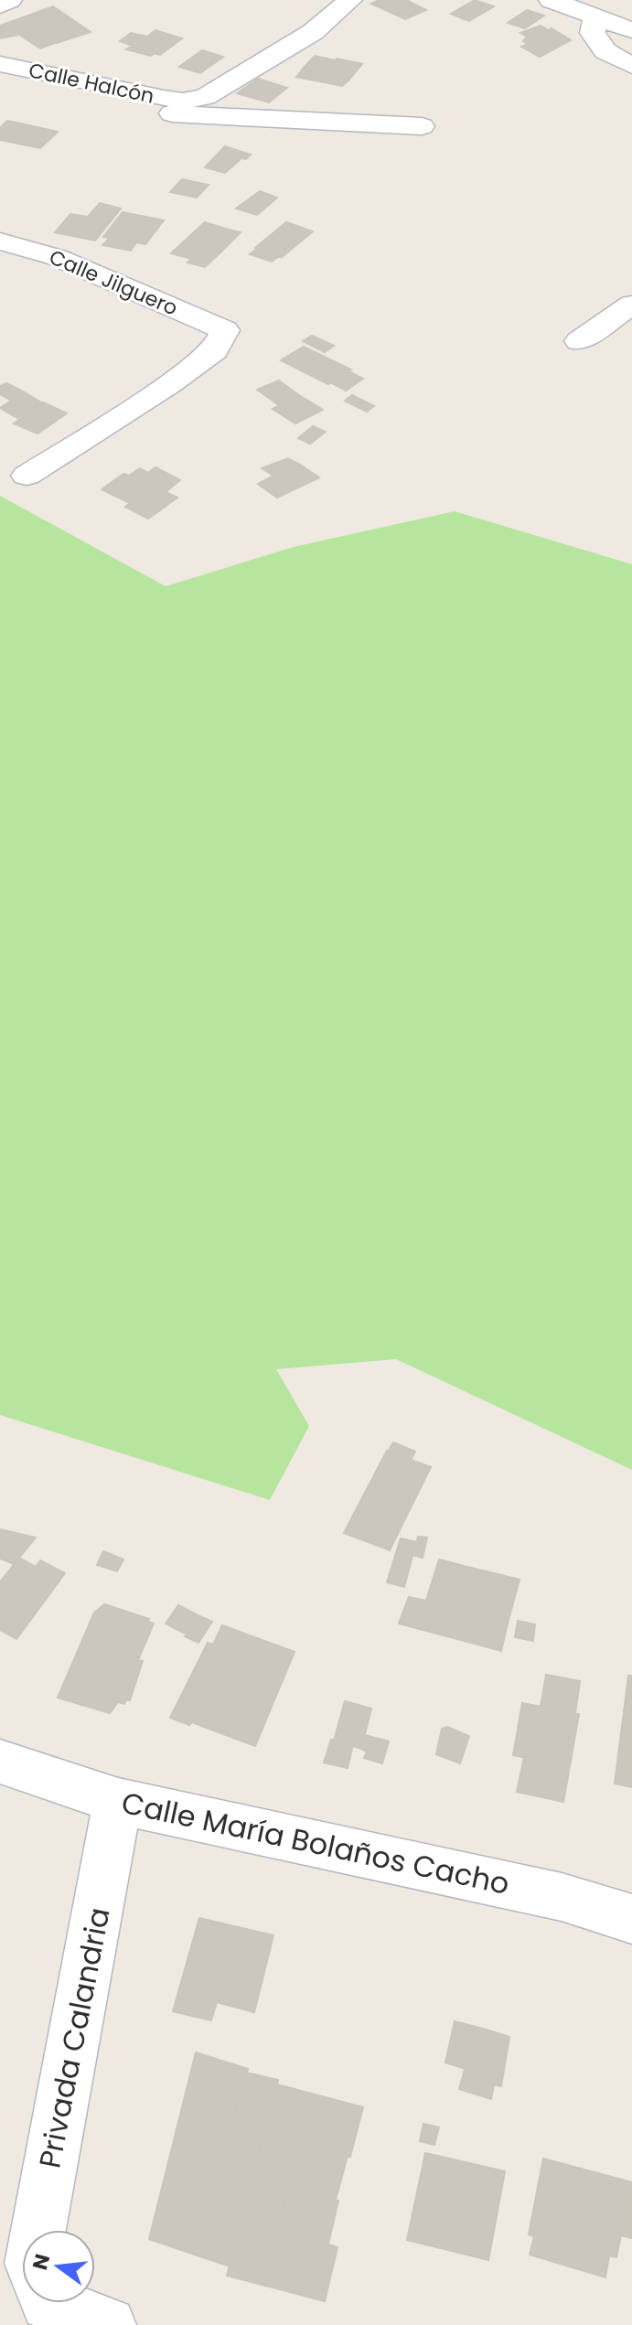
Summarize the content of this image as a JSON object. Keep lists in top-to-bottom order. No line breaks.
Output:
{"streets":{"street":["Calle Halcón","Calle Jilguero","Calle María Bolaños Cacho","Privada Calandria"]},"crossings":[["Calle María Bolaños Cacho","Privada Calandria"]],"north":"left"}
